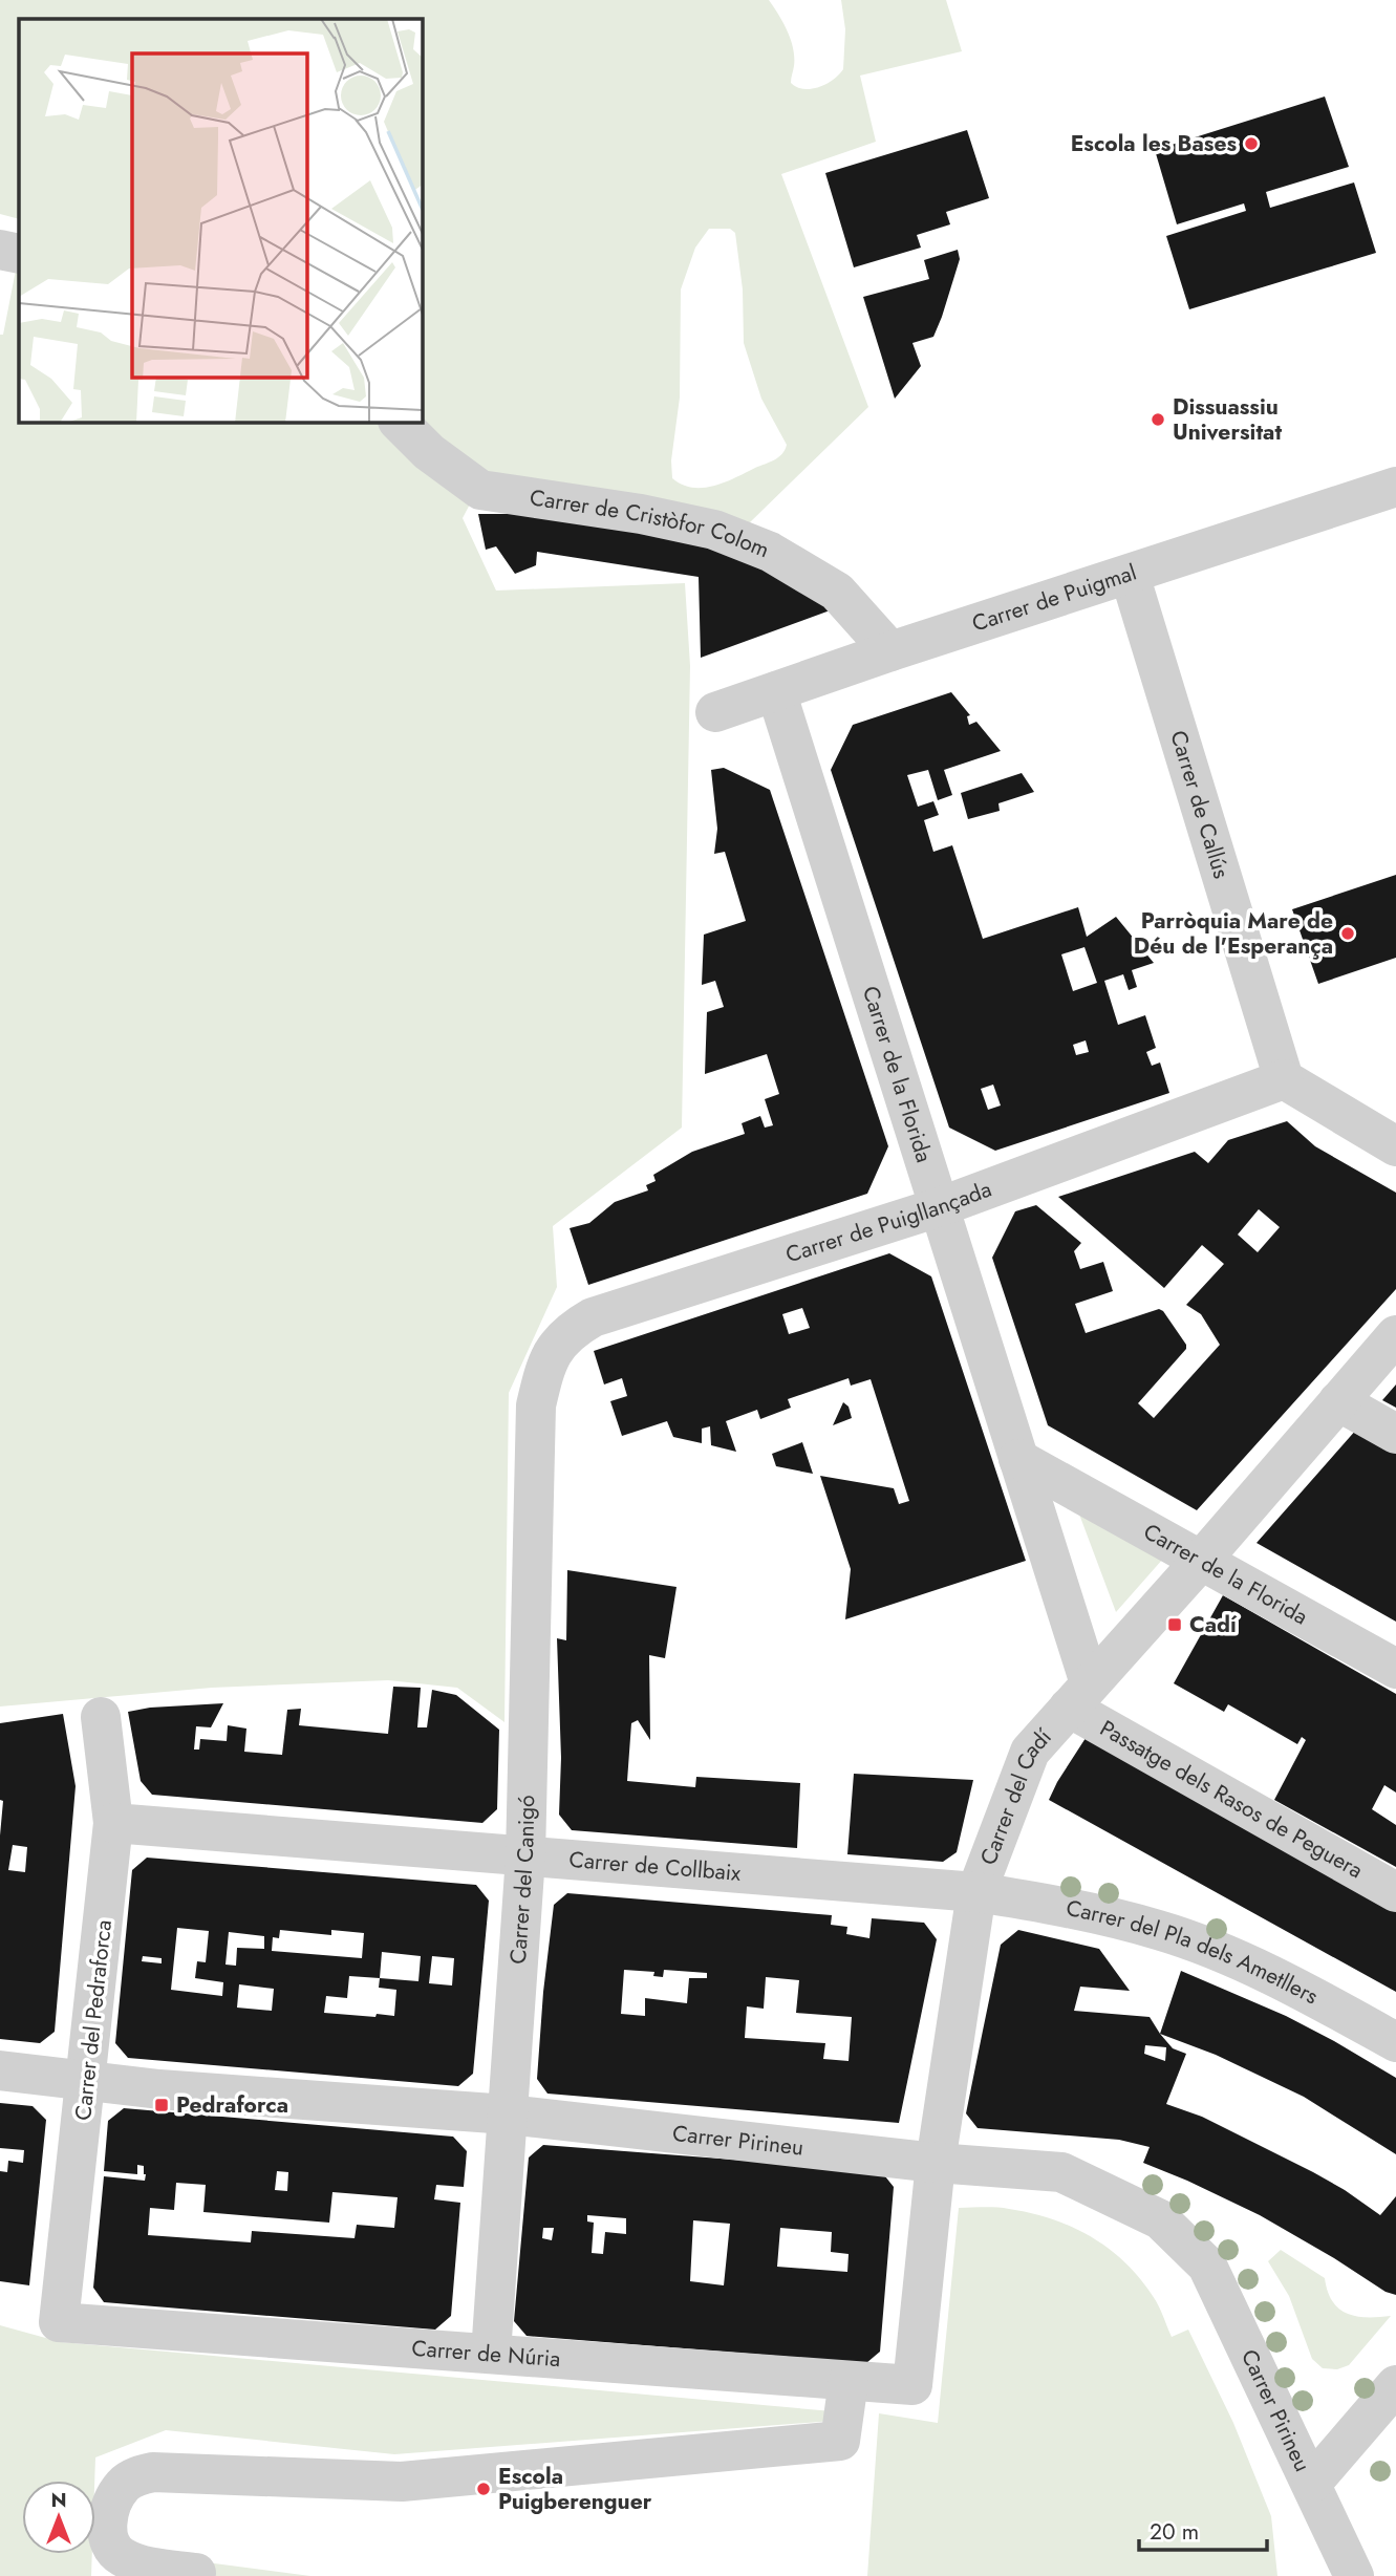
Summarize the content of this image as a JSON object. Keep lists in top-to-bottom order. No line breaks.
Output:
{"streets":{"street":["Carrer de Cristòfor Colom","Carrer de Puigmal","Carrer de Callús","Carrer de la Florida","Carrer de Puigllançada","Carrer del Cadí","Passatge dels Rasos de Peguera","Carrer de Collbaix","Carrer del Canigó","Carrer del Pla dels Ametllers","Carrer del Pedraforca","Carrer Pirineu","Carrer de Núria"]},"crossings":[["Carrer de Cristòfor Colom","Carrer de Puigmal"],["Carrer de Puigmal","Carrer de Callús"],["Carrer de Puigmal","Carrer de la Florida"],["Carrer de Callús","Carrer de Puigllançada"],["Carrer de la Florida","Carrer de Puigllançada"],["Carrer de la Florida","Carrer del Cadí"],["Carrer de la Florida","Passatge dels Rasos de Peguera"],["Carrer de Puigllançada","Carrer del Canigó"],["Carrer del Cadí","Passatge dels Rasos de Peguera"],["Carrer del Cadí","Carrer de Collbaix"],["Carrer del Cadí","Carrer del Pla dels Ametllers"],["Carrer del Cadí","Carrer Pirineu"],["Carrer del Cadí","Carrer de Núria"],["Carrer de Collbaix","Carrer del Canigó"],["Carrer de Collbaix","Carrer del Pla dels Ametllers"],["Carrer de Collbaix","Carrer del Pedraforca"],["Carrer del Canigó","Carrer Pirineu"],["Carrer del Canigó","Carrer de Núria"],["Carrer del Pedraforca","Carrer Pirineu"],["Carrer del Pedraforca","Carrer de Núria"]],"places":{"other":["Escola les Bases","Dissuassiu Universitat","Parròquia Mare de Déu de l'Esperança","Escola Puigberenguer"],"transit":["Cadí","Pedraforca"]},"scale_bar":"20 m","north":"top"}
